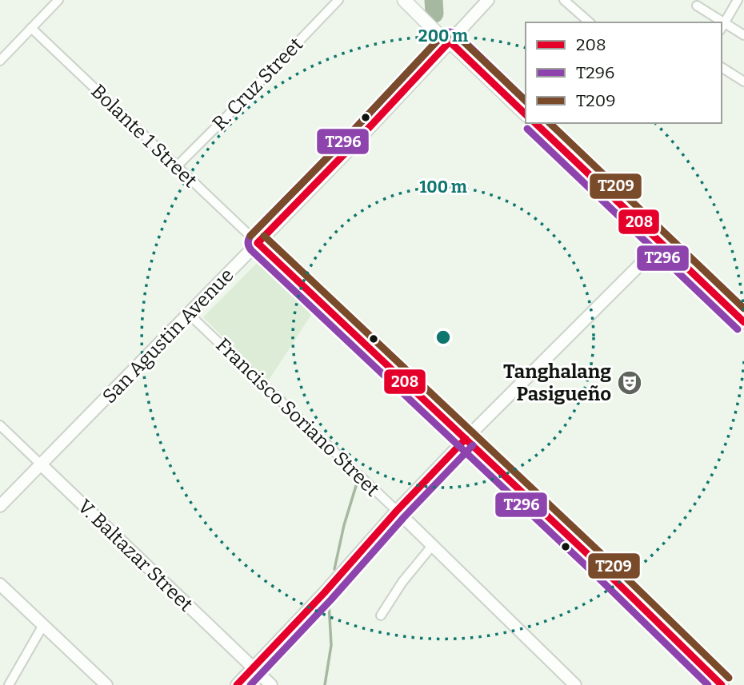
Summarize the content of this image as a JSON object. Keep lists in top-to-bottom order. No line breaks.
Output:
{"streets":{"main road":["San Agustin Avenue"],"street":["R. Cruz Street","Bolante 1 Street","Francisco Soriano Street","V. Baltazar Street"]},"crossings":[["R. Cruz Street","Bolante 1 Street"],["Bolante 1 Street","San Agustin Avenue"],["San Agustin Avenue","Francisco Soriano Street"],["San Agustin Avenue","V. Baltazar Street"]],"places":{"theatre":["Tanghalang Pasigueño"]},"lines":["transit line T296","transit line T209","transit line 208"],"legend":["208","T296","T209"],"rings":["200 m","100 m"]}
